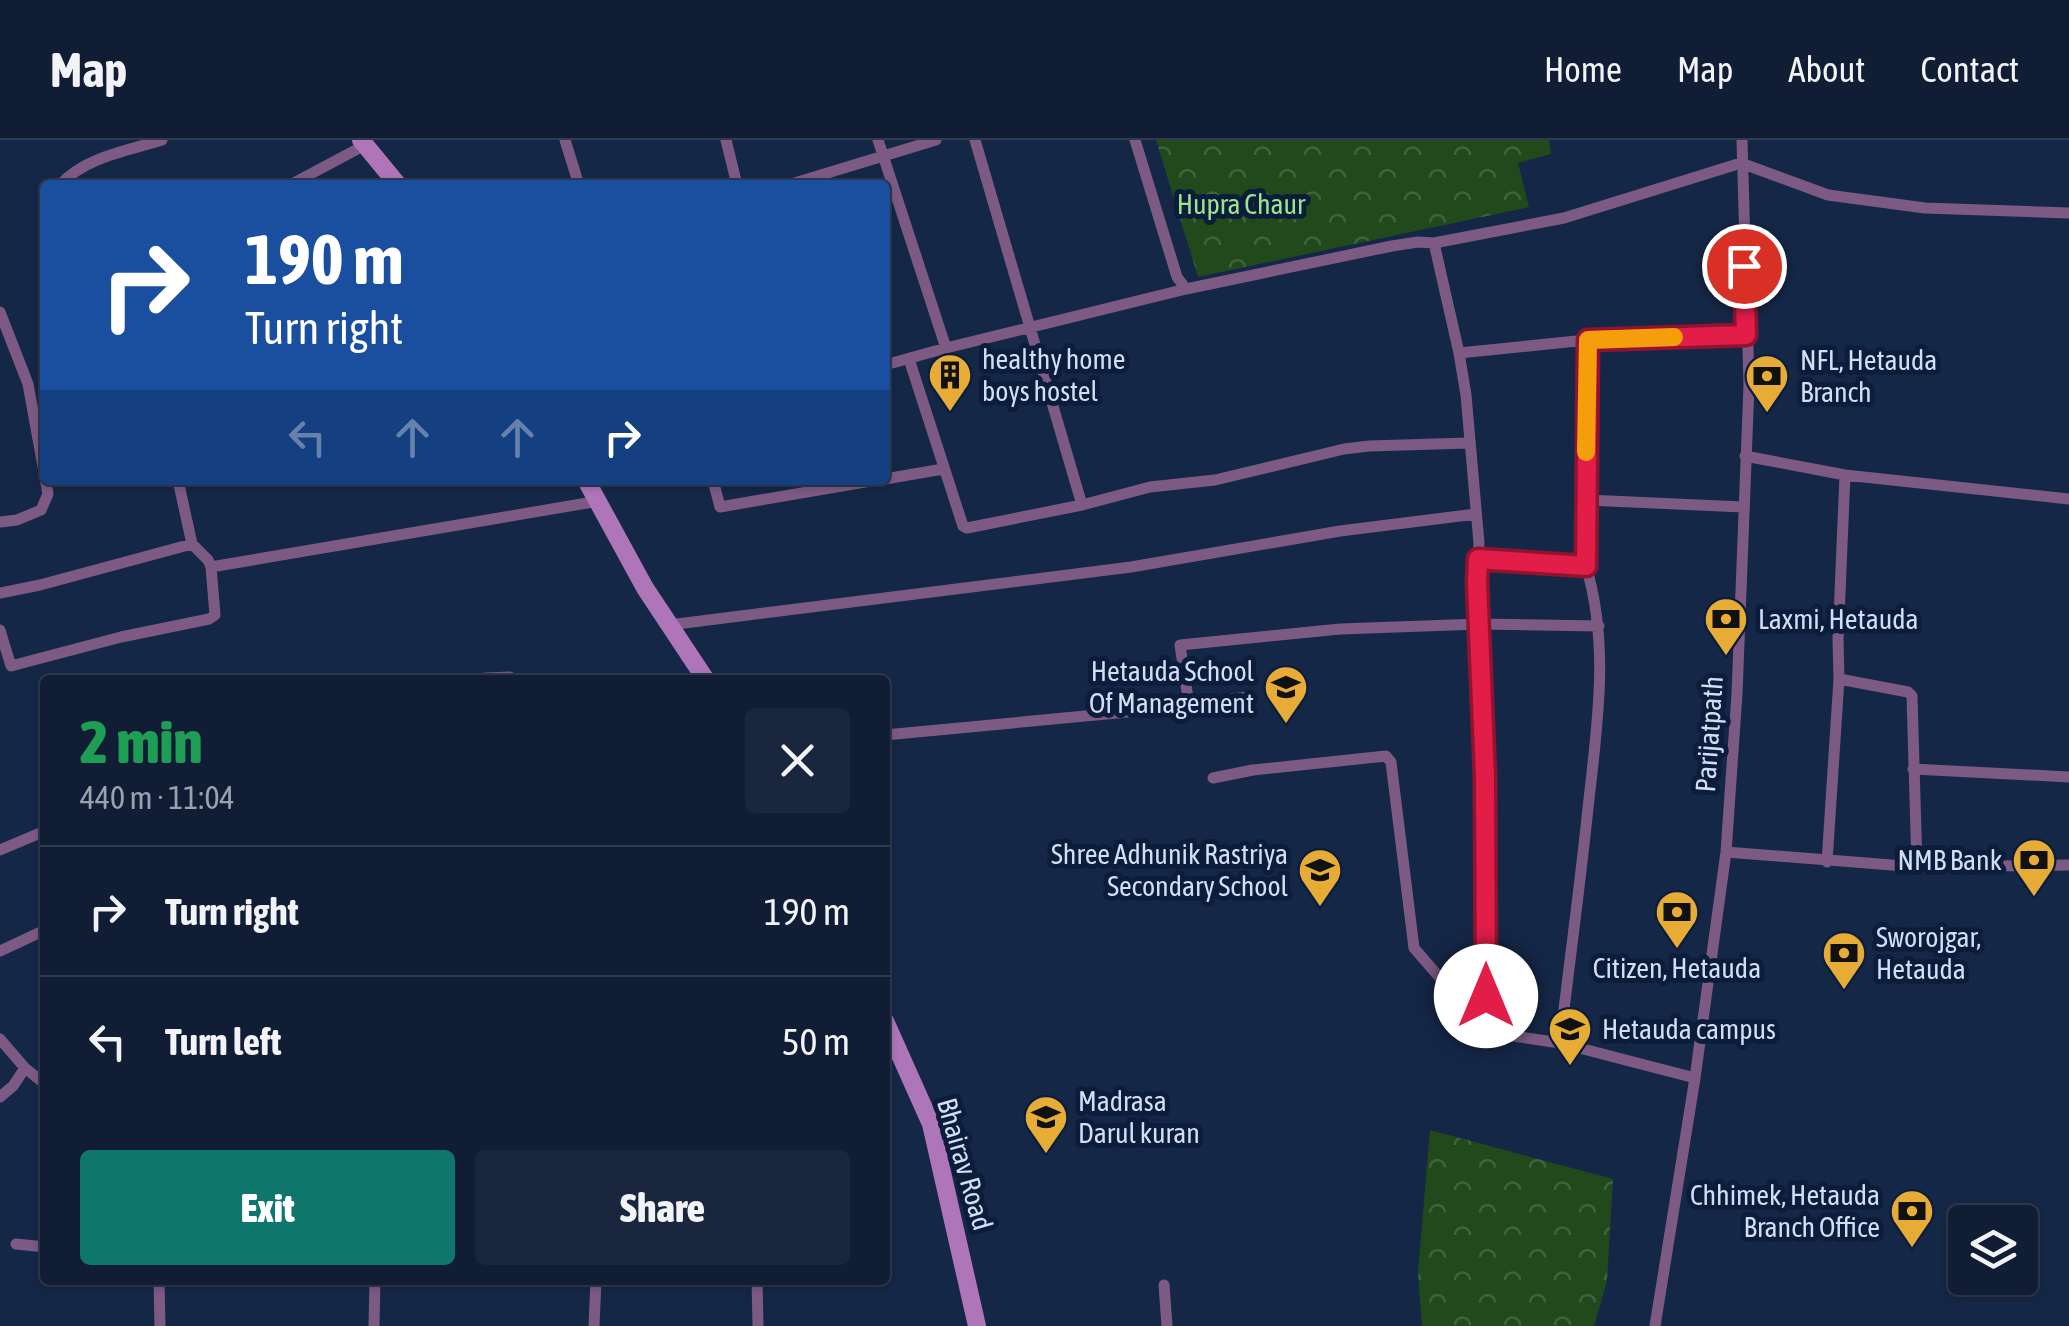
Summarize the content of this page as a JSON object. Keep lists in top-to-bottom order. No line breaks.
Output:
{"streets":{"main road":["Bhairav Road"],"street":["Parijatpath"]},"parks":["Hupra Chaur"],"places":{"building":["healthy home boys hostel"],"bank":["NFL, Hetauda Branch","Laxmi, Hetauda","NMB Bank","Citizen, Hetauda","Sworojgar, Hetauda","Chhimek, Hetauda Branch Office"],"school or university":["Hetauda School Of Management","Shree Adhunik Rastriya Secondary School","Hetauda campus","Madrasa Darul kuran"]},"page":{"header":"Map","nav":["Home","Map","About","Contact"],"turn":["190 m","Turn right"],"heading":["2 min","440 m · 11:04"],"list":[{"name":"Turn right","value":"190 m"},{"name":"Turn left","value":"50 m"}],"buttons":["Exit","Share"]}}
